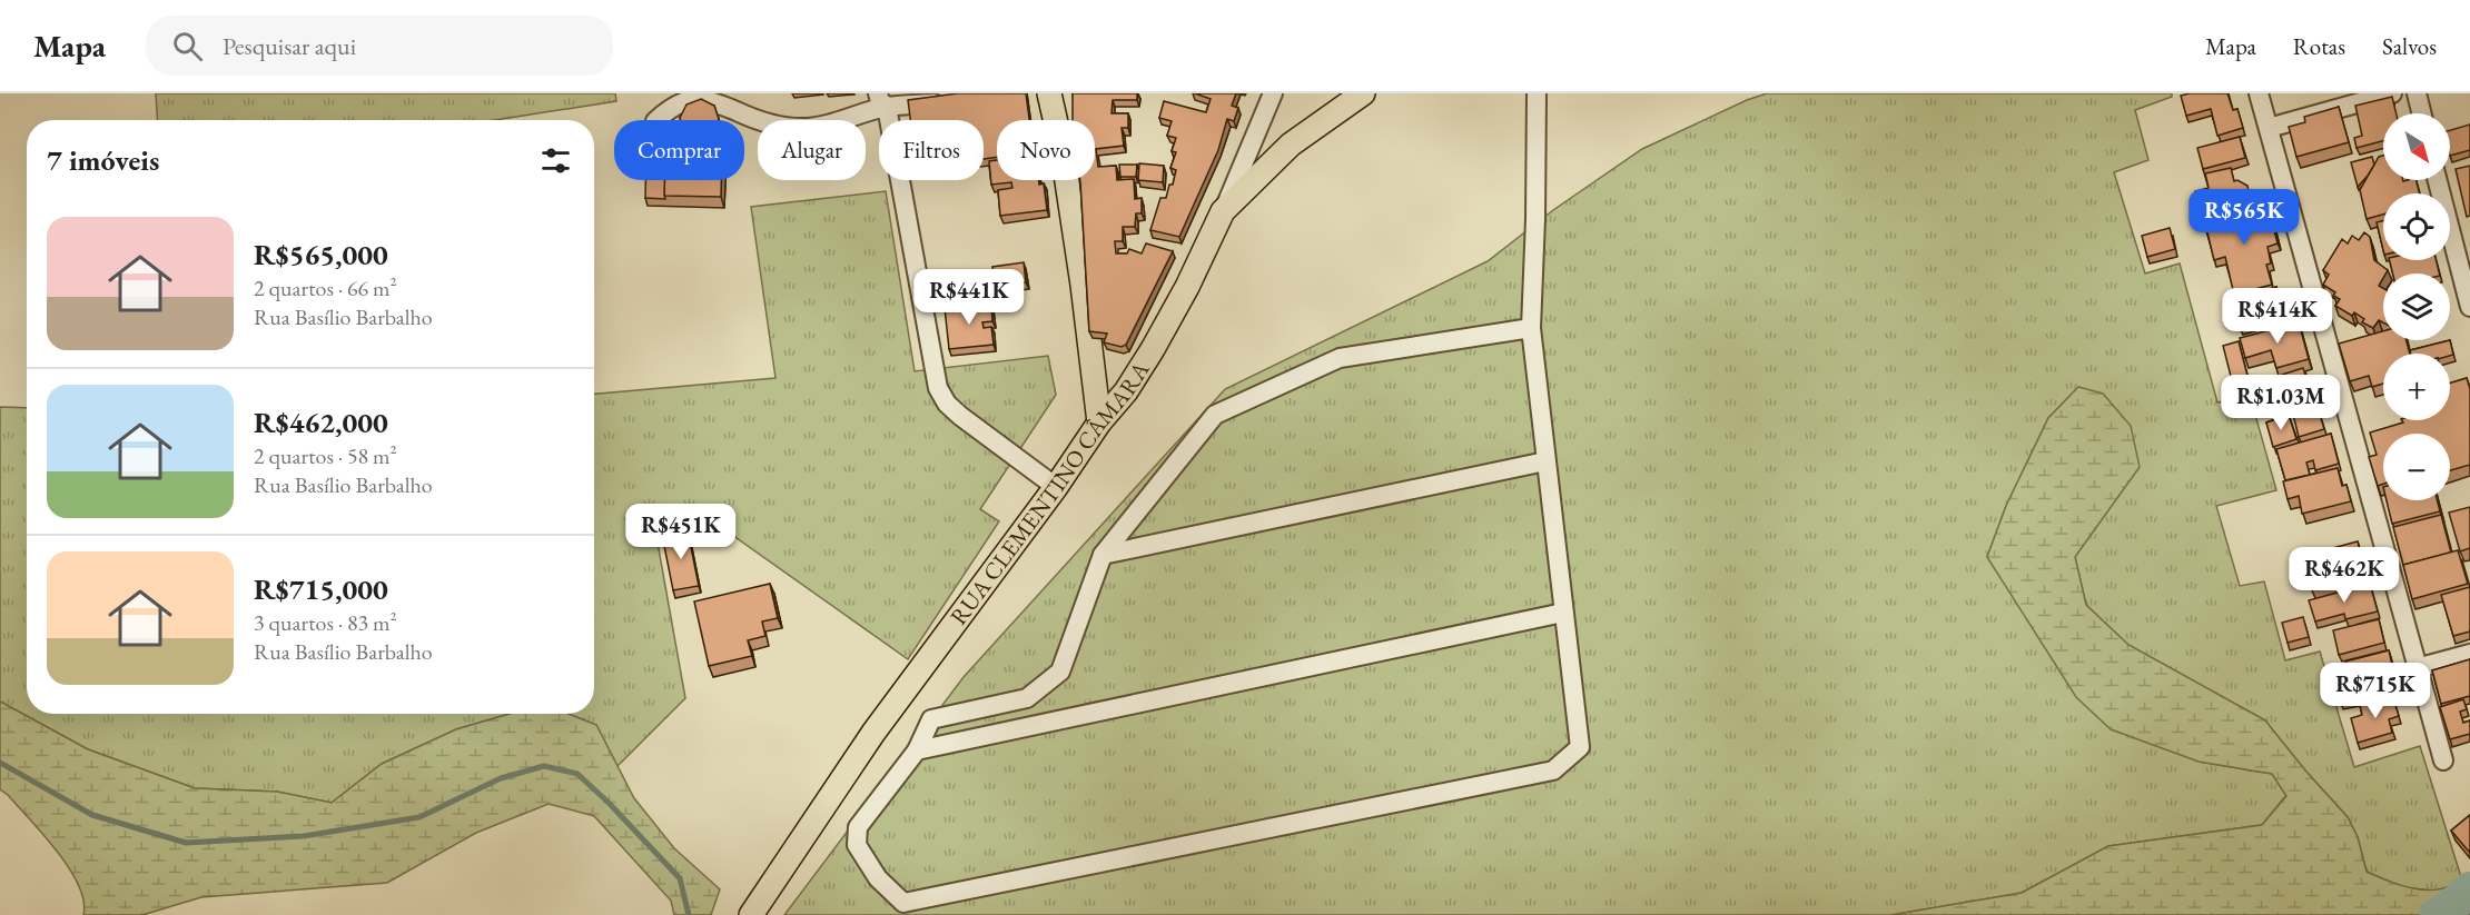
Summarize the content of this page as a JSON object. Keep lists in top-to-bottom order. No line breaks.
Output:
{"streets":{"main road":["RUA CLEMENTINO CÂMARA"]},"north":"bottom right","page":{"header":"Mapa","search":"Pesquisar aqui","nav":["Mapa","Rotas","Salvos"],"map_buttons":["+","−"],"chip":["Comprar","Alugar","Filtros","Novo"],"heading":"7 imóveis","price":["R$565K","R$441K","R$414K","R$1.03M","R$451K","R$462K","R$715K"],"list":[{"name":"R$565,000","note":"2 quartos · 66 m² · Rua Basílio Barbalho"},{"name":"R$462,000","note":"2 quartos · 58 m² · Rua Basílio Barbalho"},{"name":"R$715,000","note":"3 quartos · 83 m² · Rua Basílio Barbalho"}]}}
